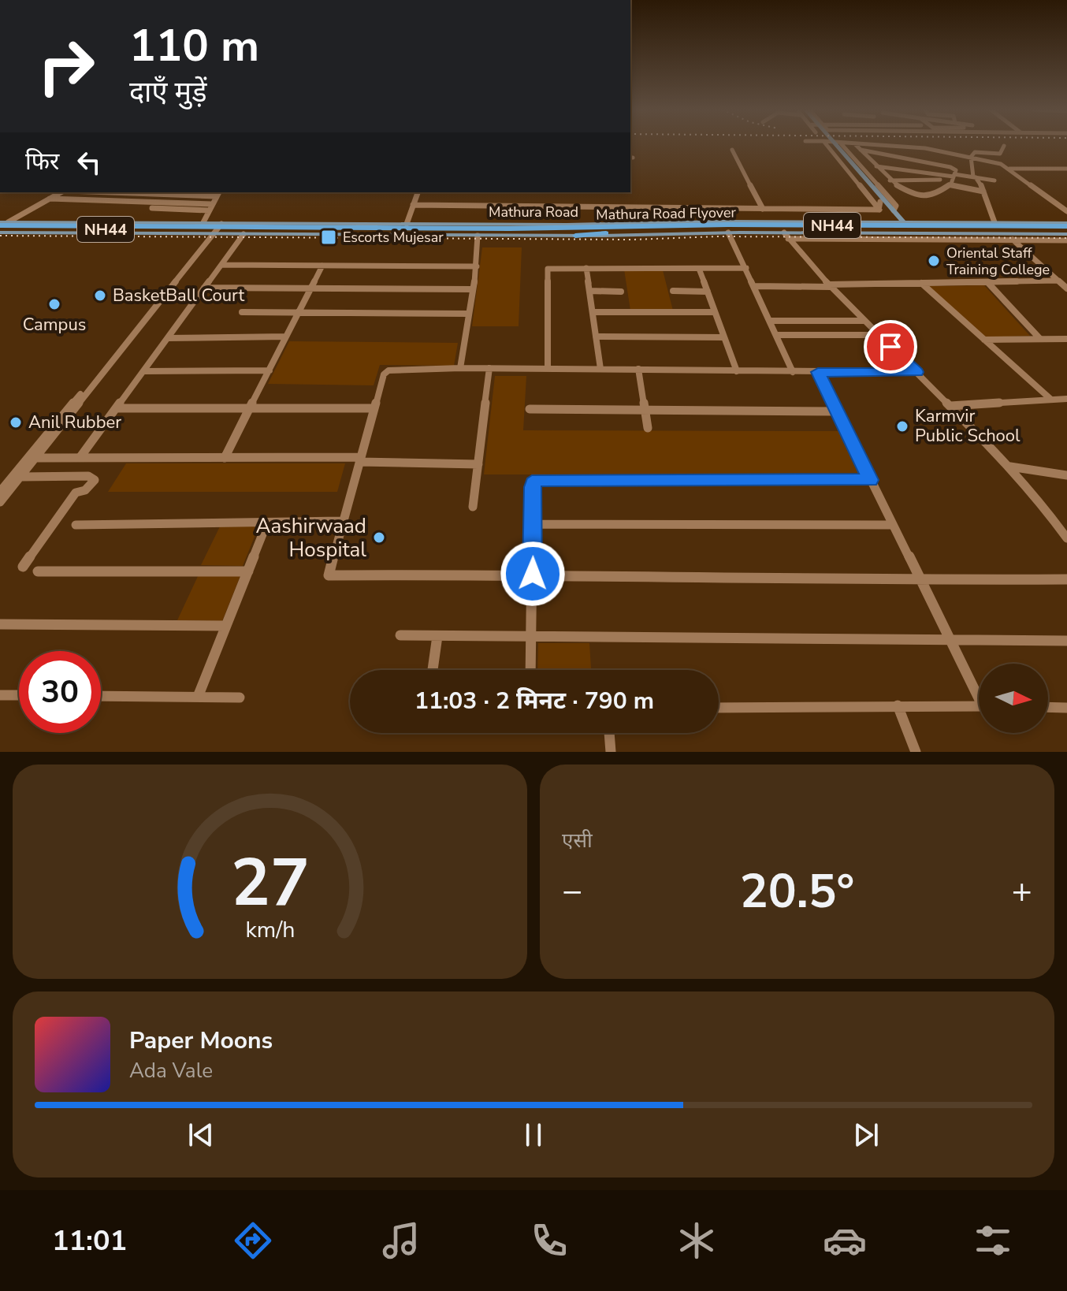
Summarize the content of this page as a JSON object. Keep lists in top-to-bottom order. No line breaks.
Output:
{"streets":{"highway":["Mathura Road","Mathura Road Flyover","NH44"]},"crossings":[["Mathura Road","Mathura Road Flyover"]],"places":{"transit":["Escorts Mujesar"],"other":["Oriental Staff Training College","BasketBall Court","Campus","Anil Rubber","Karmvir Public School","Aashirwaad Hospital"]},"north":"right","page":{"turn":["110 m","दाएँ मुड़ें"],"then":"फिर","limit":"30","trip":"11:03 · 2 मिनट · 790 m","tile":"एसी","heat":["−","20.5°","+"],"song":["Paper Moons","Ada Vale"],"tabs":"11:01","gauge":["27","km/h"]}}
